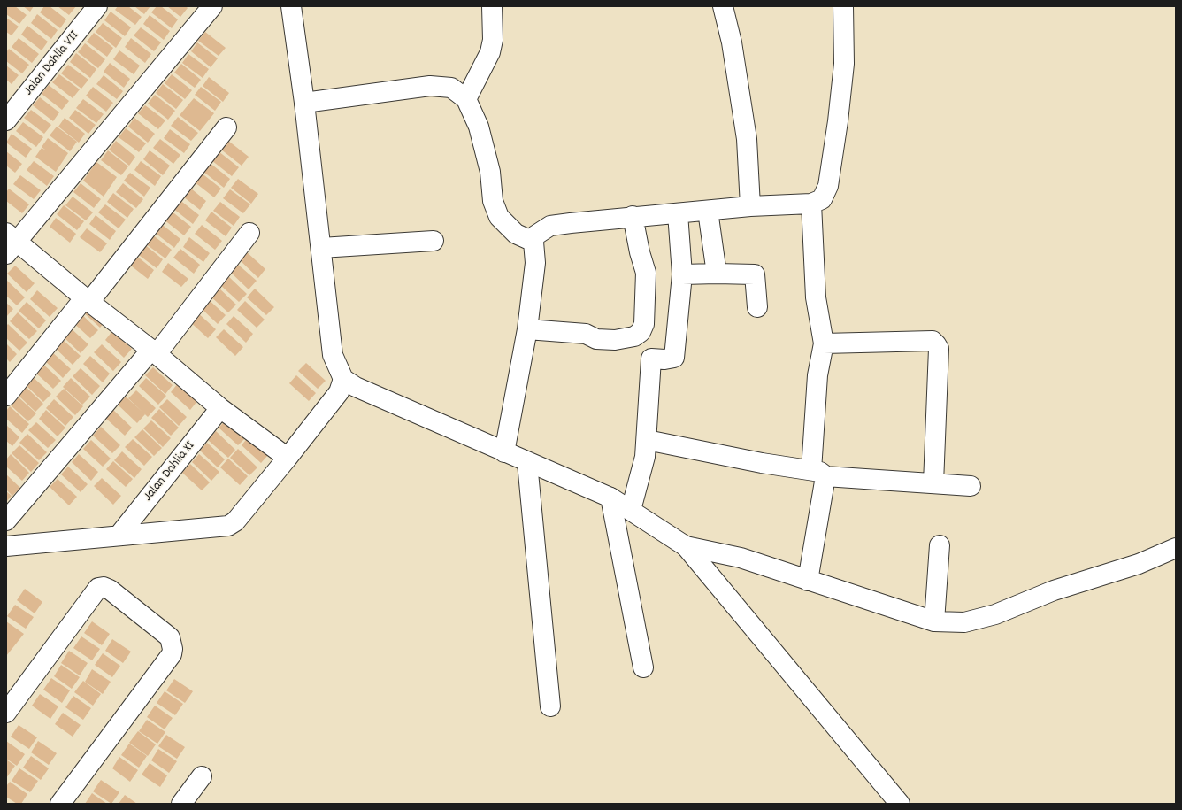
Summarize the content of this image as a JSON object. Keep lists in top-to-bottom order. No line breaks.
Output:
{"streets":{"street":["Jalan Dahlia VII","Jalan Dahlia XI"]}}
